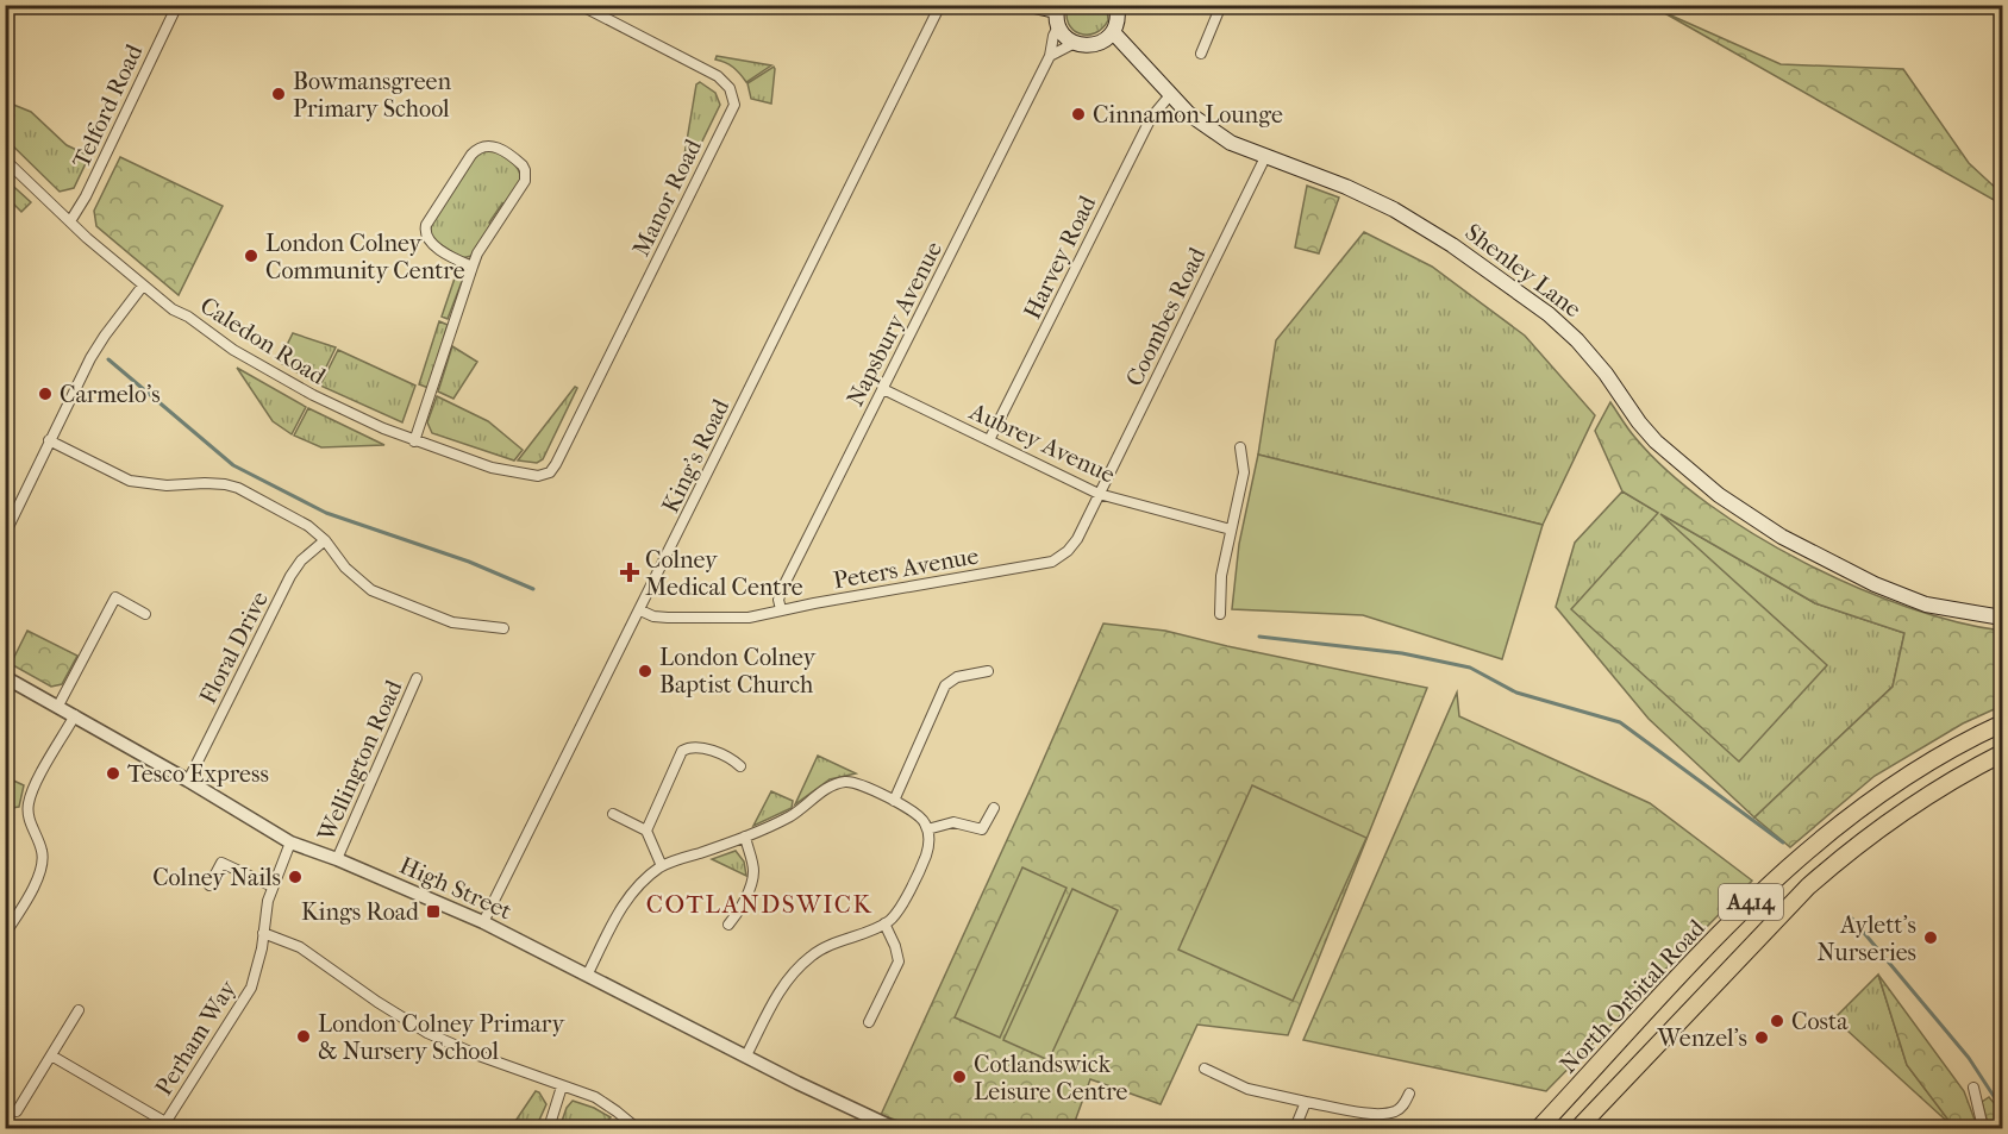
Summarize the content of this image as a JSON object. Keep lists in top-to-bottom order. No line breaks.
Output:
{"streets":{"highway":["A414","North Orbital Road"],"main road":["Shenley Lane"],"street":["Telford Road","Manor Road","Harvey Road","Coombes Road","Napsbury Avenue","Caledon Road","Aubrey Avenue","King's Road","Peters Avenue","Floral Drive","Wellington Road","High Street","Perham Way"]},"crossings":[["Telford Road","Caledon Road"],["Manor Road","Caledon Road"],["Harvey Road","Shenley Lane"],["Harvey Road","Aubrey Avenue"],["Shenley Lane","Coombes Road"],["Coombes Road","Aubrey Avenue"],["Coombes Road","Peters Avenue"],["Napsbury Avenue","Aubrey Avenue"],["Napsbury Avenue","Peters Avenue"],["Aubrey Avenue","Peters Avenue"],["King's Road","Peters Avenue"],["King's Road","High Street"],["Floral Drive","High Street"],["Wellington Road","High Street"],["High Street","Perham Way"]],"districts":["COTLANDSWICK"],"places":{"other":["Bowmansgreen Primary School","Cinnamon Lounge","London Colney Community Centre","Carmelo's","London Colney Baptist Church","Tesco Express","Colney Nails","Aylett's Nurseries","Costa","London Colney Primary & Nursery School","Wenzel's","Cotlandswick Leisure Centre"],"health":["Colney Medical Centre"],"transit":["Kings Road"]}}
